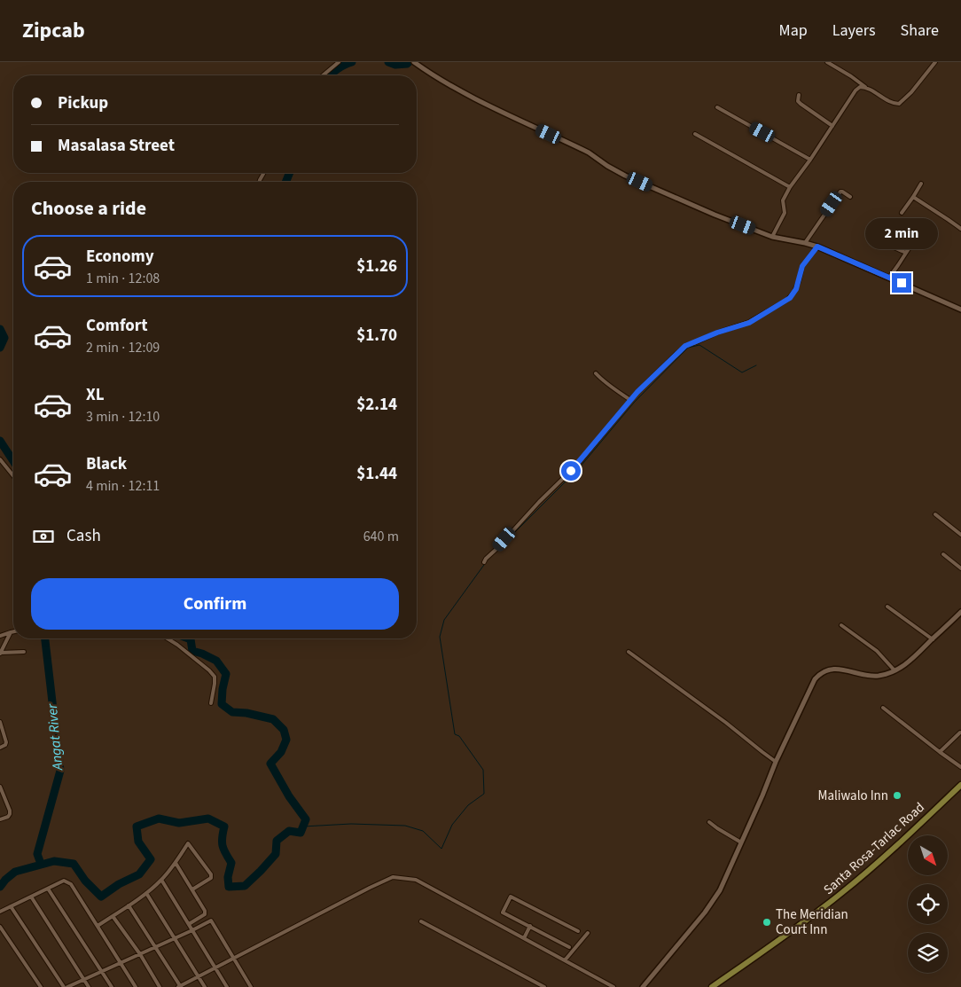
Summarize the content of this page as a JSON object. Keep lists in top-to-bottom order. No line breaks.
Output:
{"streets":{"highway":["Santa Rosa-Tarlac Road"]},"water":["Angat River"],"places":["Maliwalo Inn","The Meridian Court Inn"],"north":"bottom right","page":{"header":"Zipcab","nav":["Map","Layers","Share"],"banner":["Pickup","Masalasa Street"],"heading":"Choose a ride","bubble":"2 min","list":[{"name":"Economy","note":"1 min · 12:08","value":"$1.26"},{"name":"Comfort","note":"2 min · 12:09","value":"$1.70"},{"name":"XL","note":"3 min · 12:10","value":"$2.14"},{"name":"Black","note":"4 min · 12:11","value":"$1.44"}],"pay":["Cash","640 m"],"buttons":"Confirm"}}
